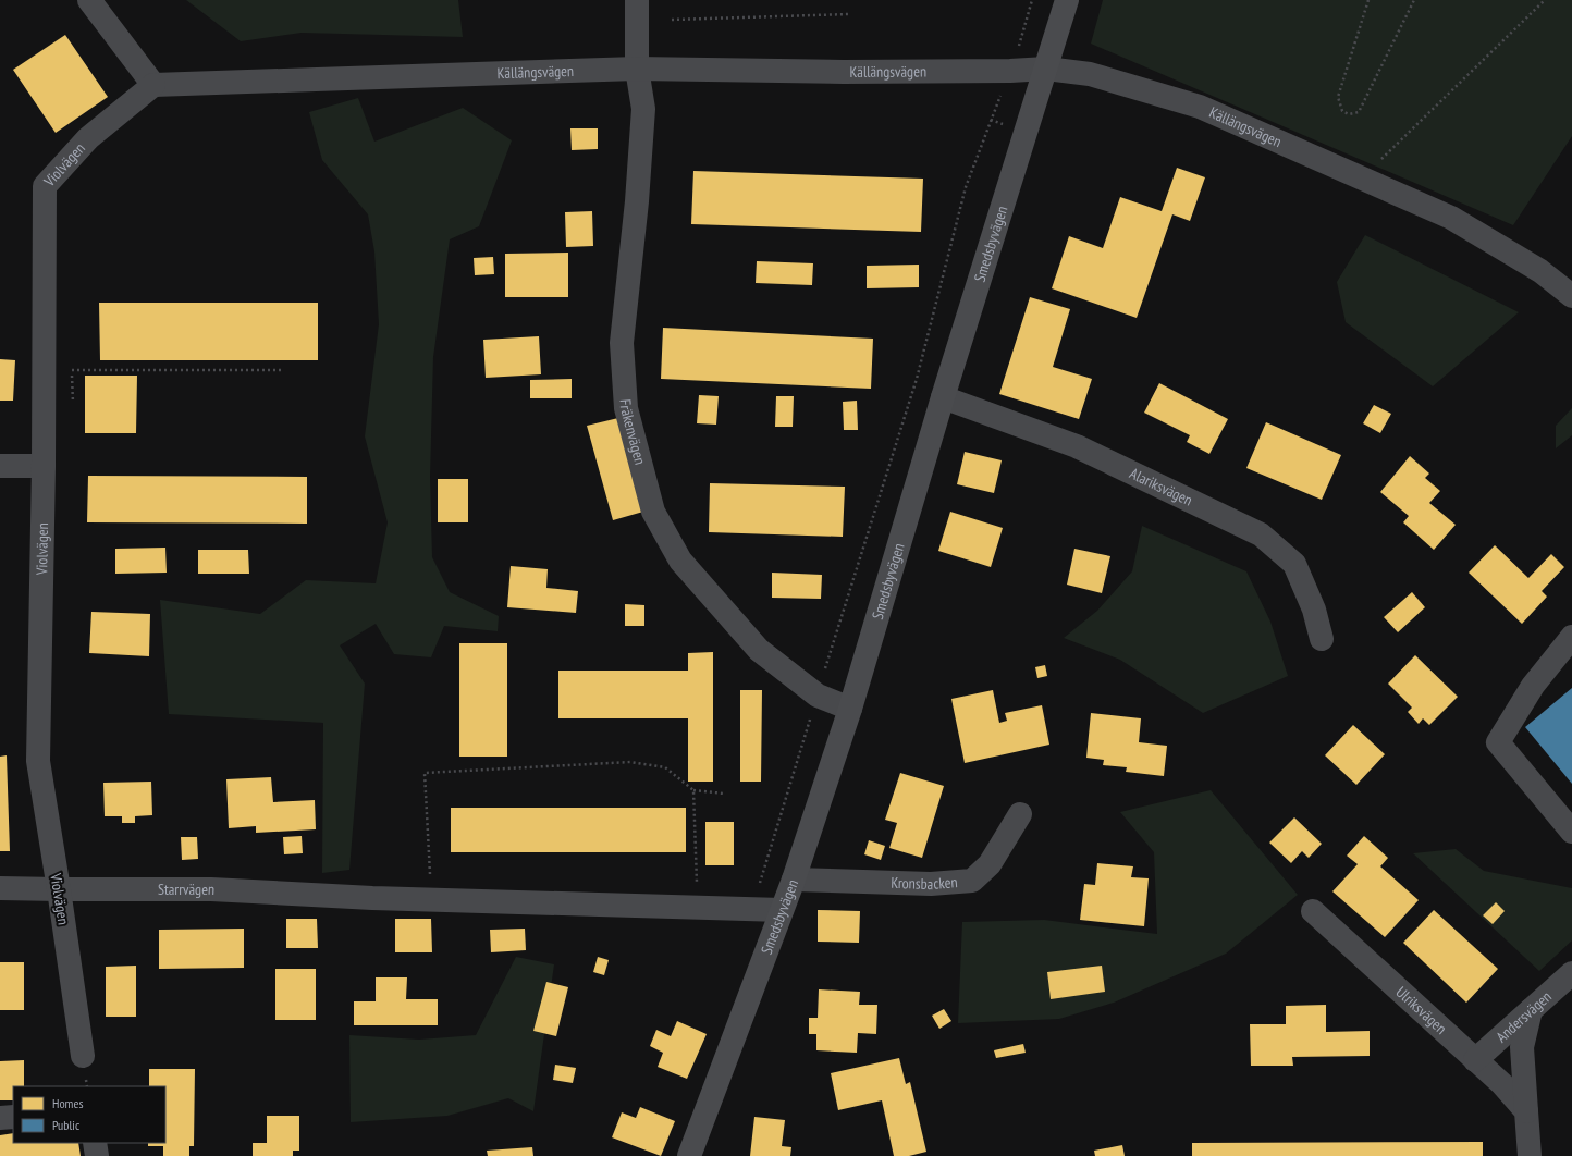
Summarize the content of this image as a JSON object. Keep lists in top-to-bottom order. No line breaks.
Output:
{"streets":{"main road":["Smedsbyvägen"],"street":["Källängsvägen","Violvägen","Fräkenvägen","Alariksvägen","Kronsbacken","Starrvägen","Ulriksvägen","Andersvägen"]},"crossings":[["Källängsvägen","Violvägen"],["Källängsvägen","Smedsbyvägen"],["Källängsvägen","Fräkenvägen"],["Violvägen","Starrvägen"],["Smedsbyvägen","Fräkenvägen"],["Smedsbyvägen","Alariksvägen"],["Smedsbyvägen","Kronsbacken"],["Smedsbyvägen","Starrvägen"],["Ulriksvägen","Andersvägen"]],"legend":["Homes","Public"]}
